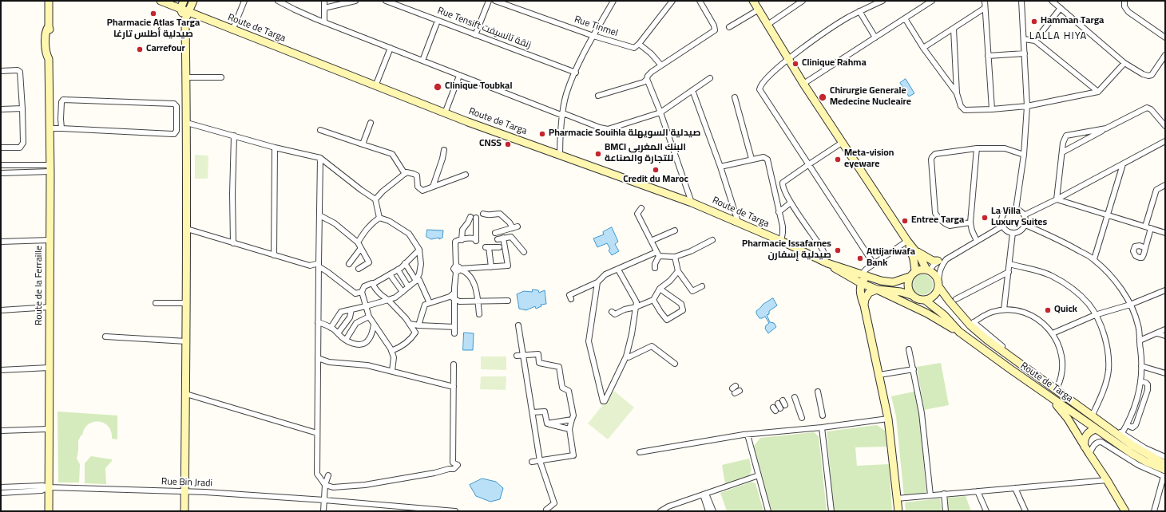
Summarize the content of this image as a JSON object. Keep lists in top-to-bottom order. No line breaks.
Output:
{"streets":{"street":["Rue Tinmel","Route de Targa","Rue Tensift زنقة تانسيفت","Route de la Ferraille","Rue Bin Jradi"]},"crossings":[["Route de la Ferraille","Rue Bin Jradi"]],"districts":["LALLA HIYA"],"places":["Pharmacie Atlas Targa صيدلية أطلس تارغا","Hamman Targa","Carrefour","Clinique Rahma","Clinique Toubkal","Chirurgie Generale Medecine Nucleaire","Pharmacie Souihla صيدلية السويهلة","CNSS","BMCI البنك المغربي للتجارة والصناعة","Meta-vision eyeware","Credit du Maroc","La Villa Luxury Suites","Entree Targa","Pharmacie Issafarnes صيدلية إسفارن","Attijariwafa Bank","Quick"]}
